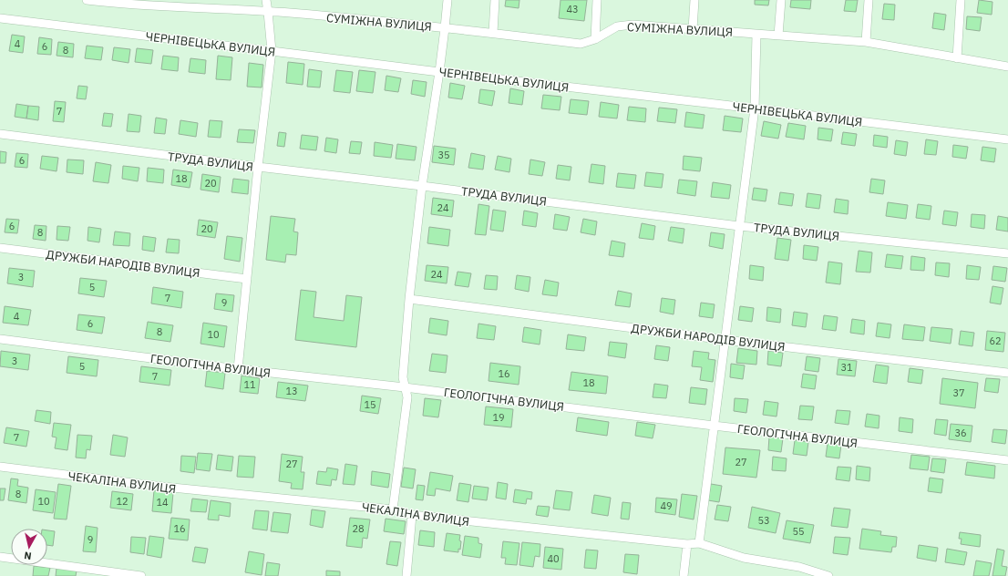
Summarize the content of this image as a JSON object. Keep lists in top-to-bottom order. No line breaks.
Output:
{"streets":{"street":["СУМІЖНА ВУЛИЦЯ","ЧЕРНІВЕЦЬКА ВУЛИЦЯ","ТРУДА ВУЛИЦЯ","ДРУЖБИ НАРОДІВ ВУЛИЦЯ","ГЕОЛОГІЧНА ВУЛИЦЯ","ЧЕКАЛІНА ВУЛИЦЯ"]},"house_numbers":["43","4","6","8","7","35","6","18","20","24","6","20","8","24","3","5","7","9","4","6","8","10","62","3","5","31","16","7","18","11","13","37","15","19","36","7","27","27","8","10","12","14","49","53","16","28","55","9","40"],"north":"bottom"}
